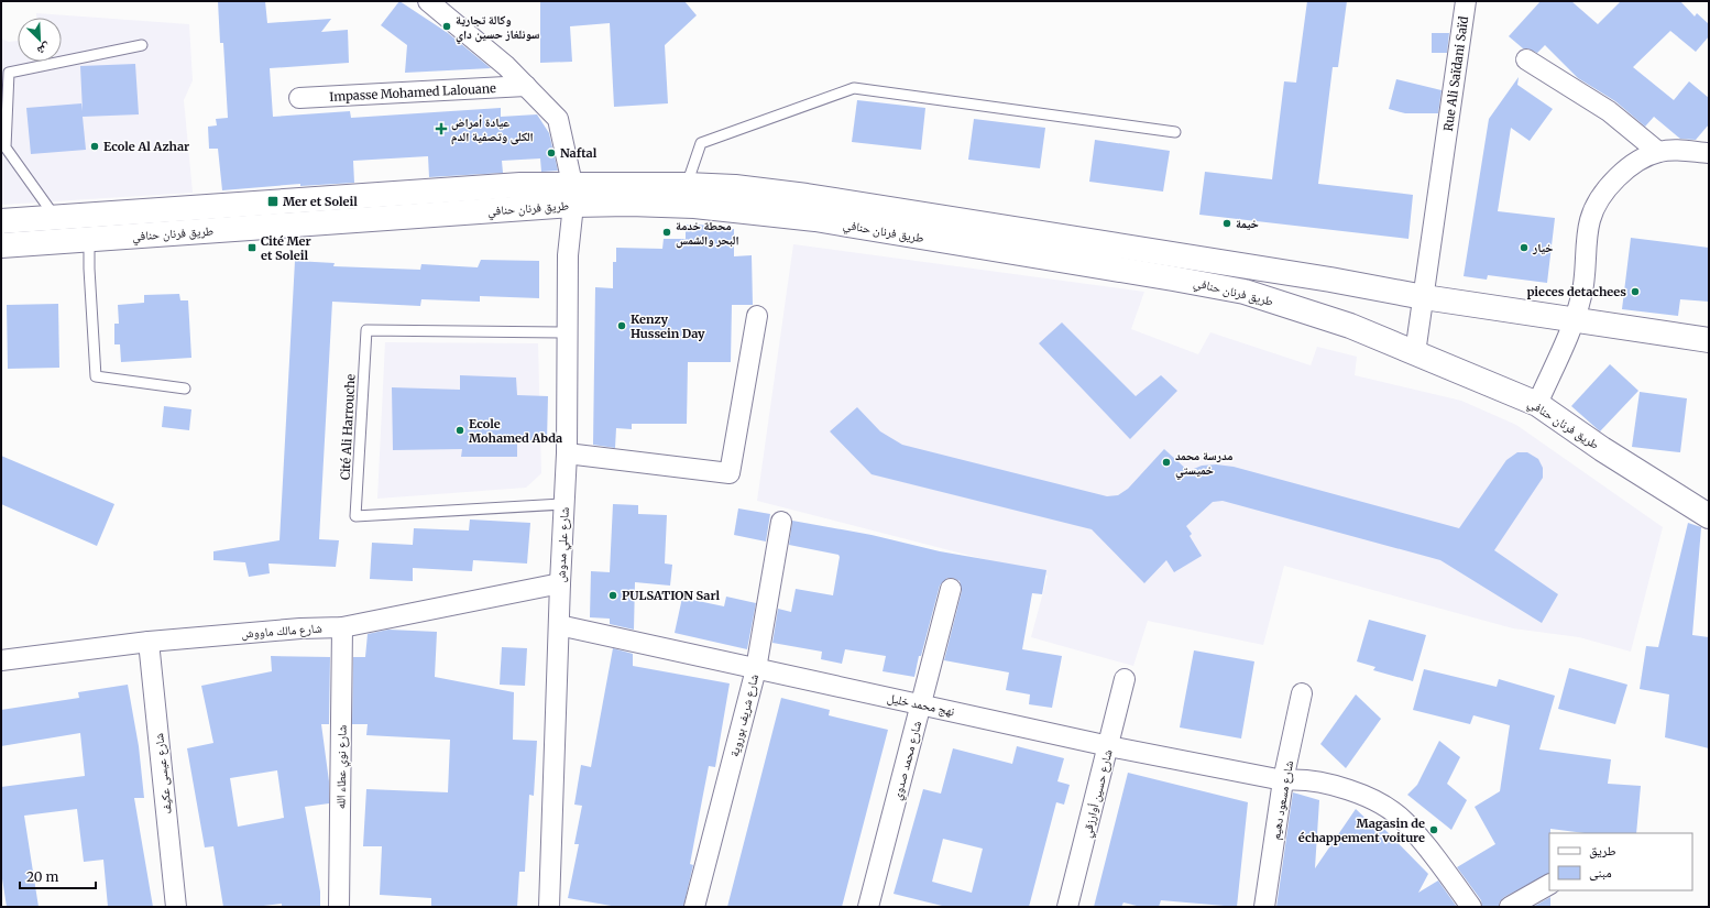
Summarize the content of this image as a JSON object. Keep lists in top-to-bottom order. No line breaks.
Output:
{"streets":{"main road":["طريق فرنان حنافي"],"street":["Rue Ali Saïdani Saïd","Impasse Mohamed Lalouane","شارع علي مدوش","شارع مالك ماووش","نهج محمد خليل","شارع شريف بوروية","شارع محمد صدوي","شارع نوي عطاء الله","شارع عيسى عكيف","شارع حسين أوارزقي","شارع مسعود دهيم"],"lane":["Cité Ali Harrouche"]},"crossings":[["Rue Ali Saïdani Saïd","طريق فرنان حنافي"],["Impasse Mohamed Lalouane","شارع علي مدوش"],["طريق فرنان حنافي","شارع علي مدوش"],["Cité Ali Harrouche","شارع علي مدوش"],["شارع علي مدوش","شارع مالك ماووش"],["شارع علي مدوش","نهج محمد خليل"],["شارع مالك ماووش","شارع نوي عطاء الله"],["شارع مالك ماووش","شارع عيسى عكيف"],["نهج محمد خليل","شارع شريف بوروية"],["نهج محمد خليل","شارع محمد صدوي"],["نهج محمد خليل","شارع حسين أوارزقي"],["نهج محمد خليل","شارع مسعود دهيم"]],"places":{"other":["وكالة تجارية سونلغاز حسين داي","Ecole Al Azhar","Naftal","خيمة","محطة خدمة البحر والشمس","خيار","pieces detachees","Kenzy Hussein Day","Ecole Mohamed Abda","مدرسة محمد خميستي","PULSATION Sarl","Magasin de échappement voiture"],"health":["عيادة أمراض الكلى وتصفية الدم"],"transit":["Mer et Soleil","Cité Mer et Soleil"]},"legend":["طريق","مبنى"],"scale_bar":"20 m","north":"bottom right"}
